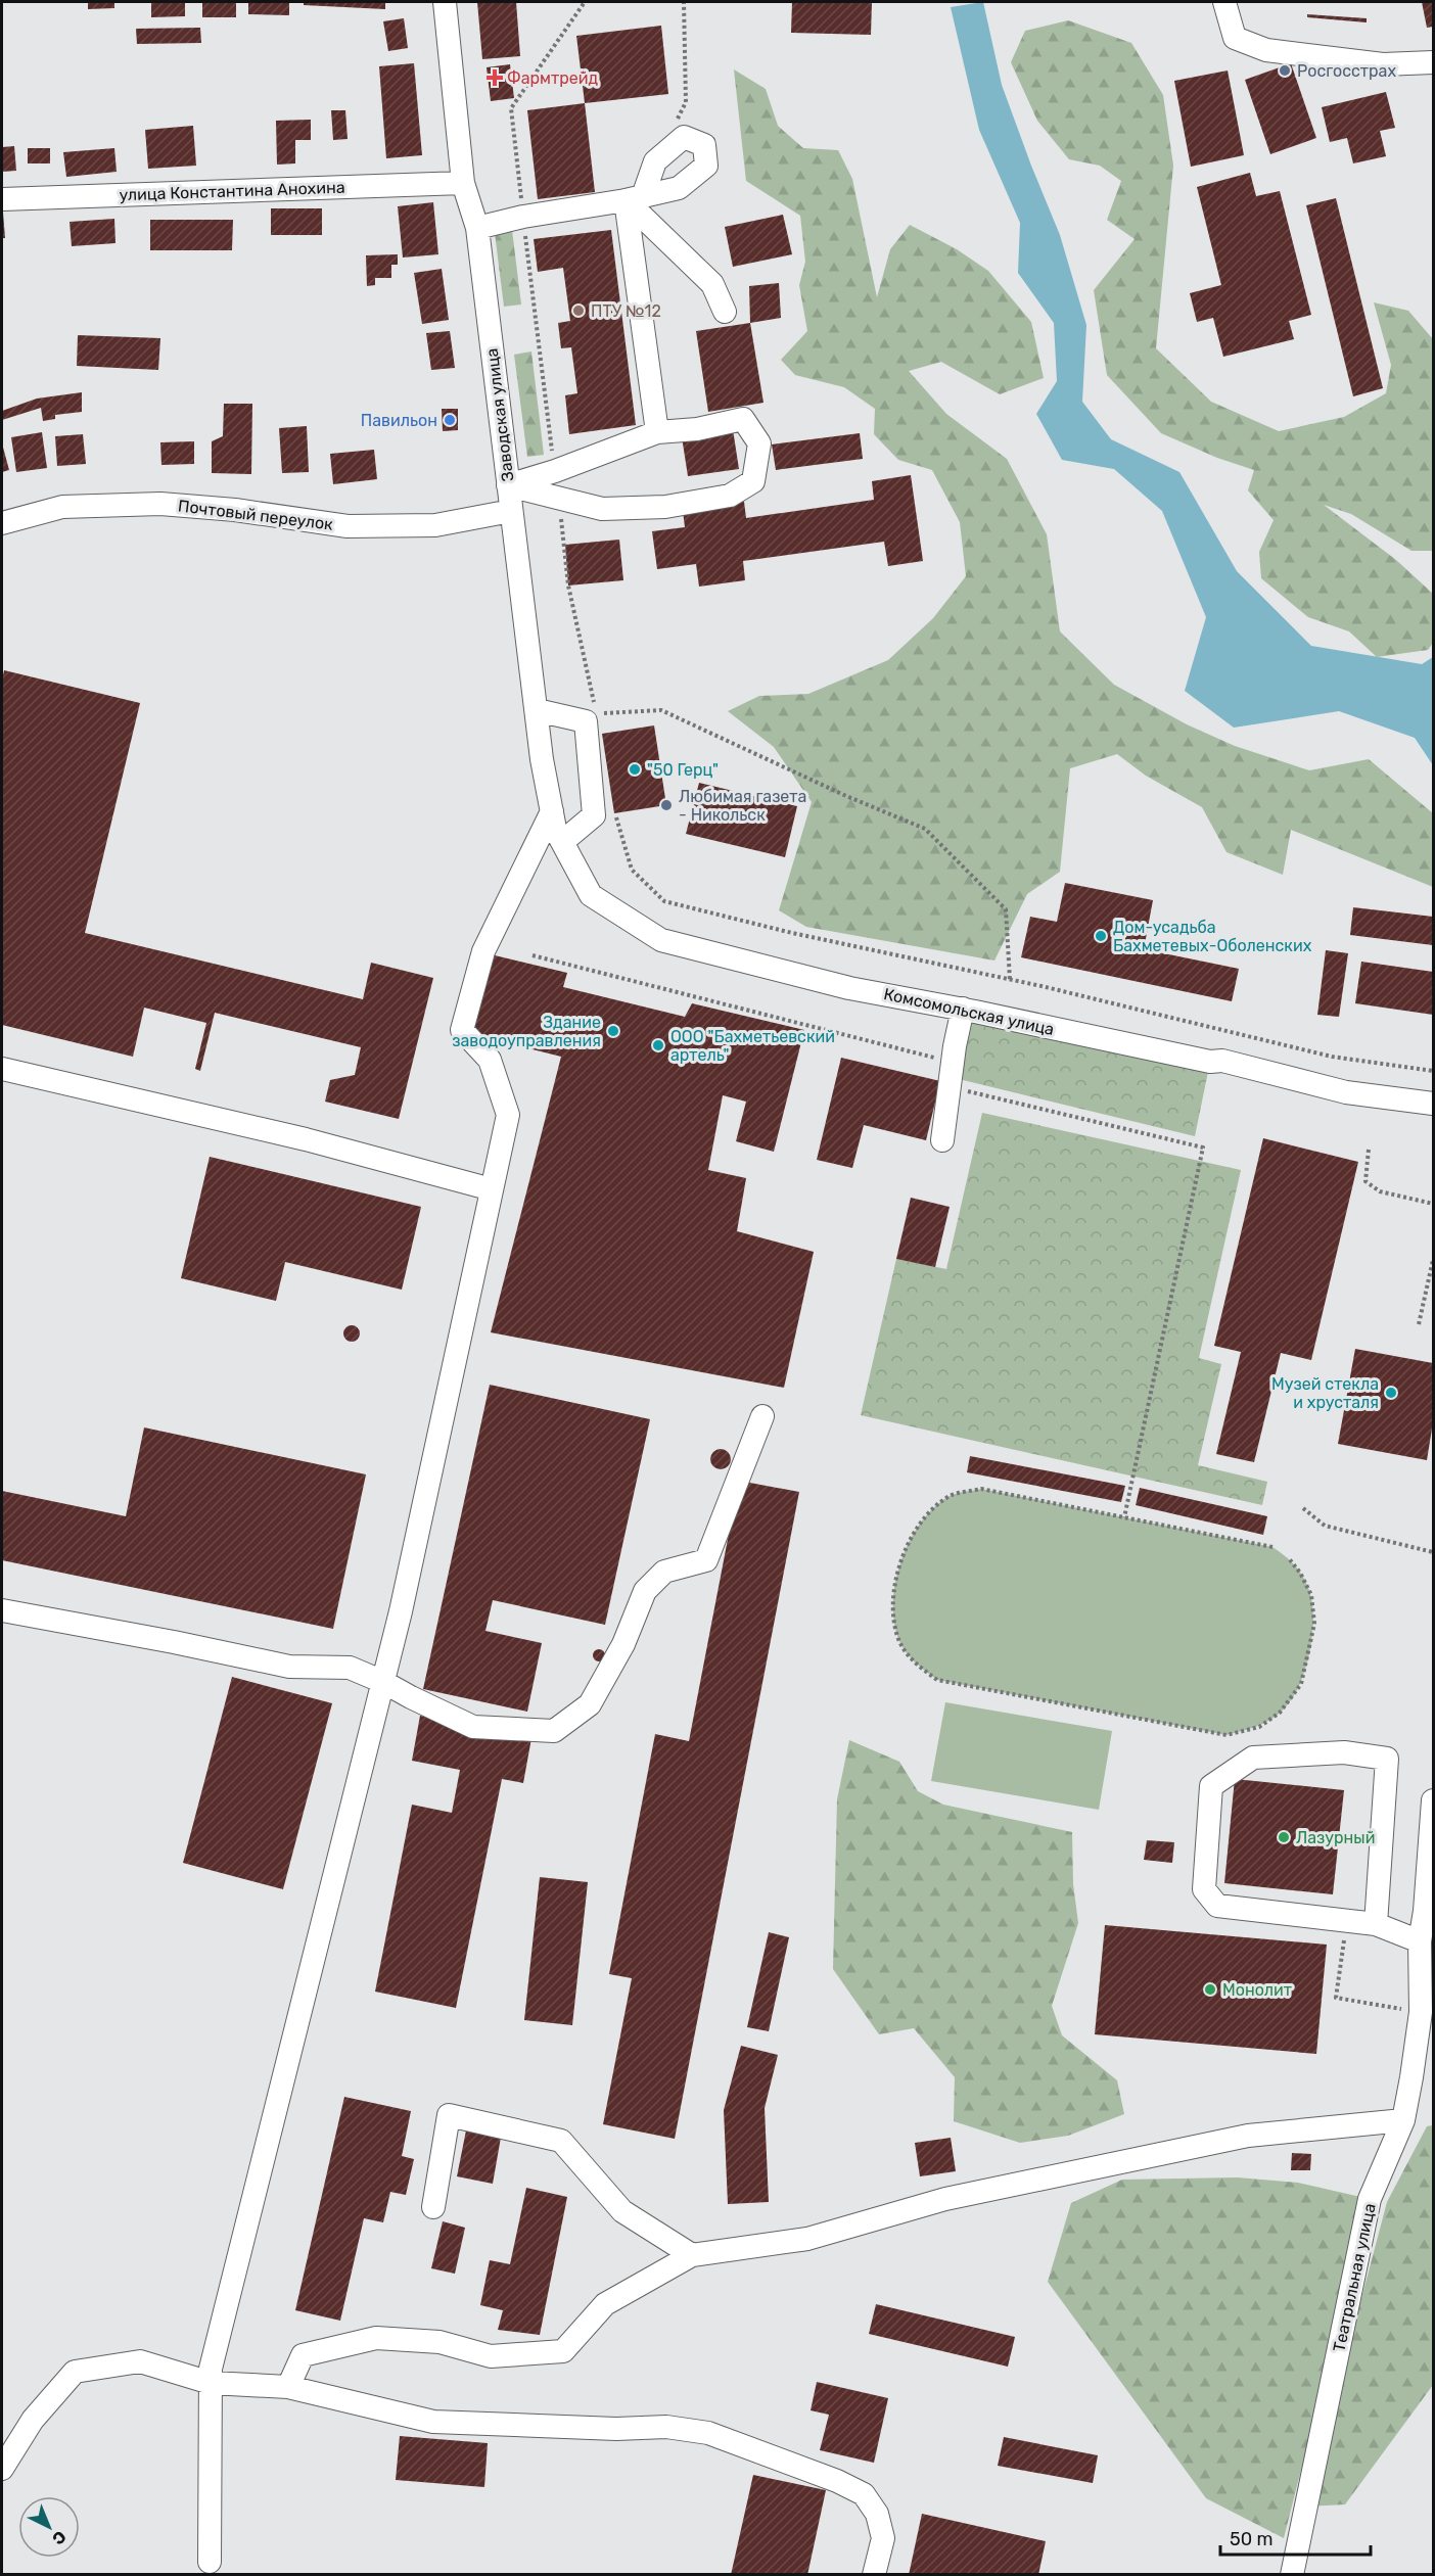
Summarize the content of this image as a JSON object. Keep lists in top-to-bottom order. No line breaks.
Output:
{"streets":{"street":["улица Константина Анохина","Заводская улица","Почтовый переулок","Комсомольская улица","Театральная улица"]},"crossings":[["улица Константина Анохина","Заводская улица"],["Заводская улица","Почтовый переулок"],["Заводская улица","Комсомольская улица"]],"places":{"other":["Росгосстрах","ПТУ №12","Павильон","\"50 Герц\"","Любимая газета - Никольск","Дом-усадьба Бахметевых-Оболенских","Здание заводоуправления","ООО \"Бахметьевский артель\"","Музей стекла и хрусталя","Лазурный","Монолит"],"health":["Фармтрейд"]},"scale_bar":"50 m","north":"bottom right"}
